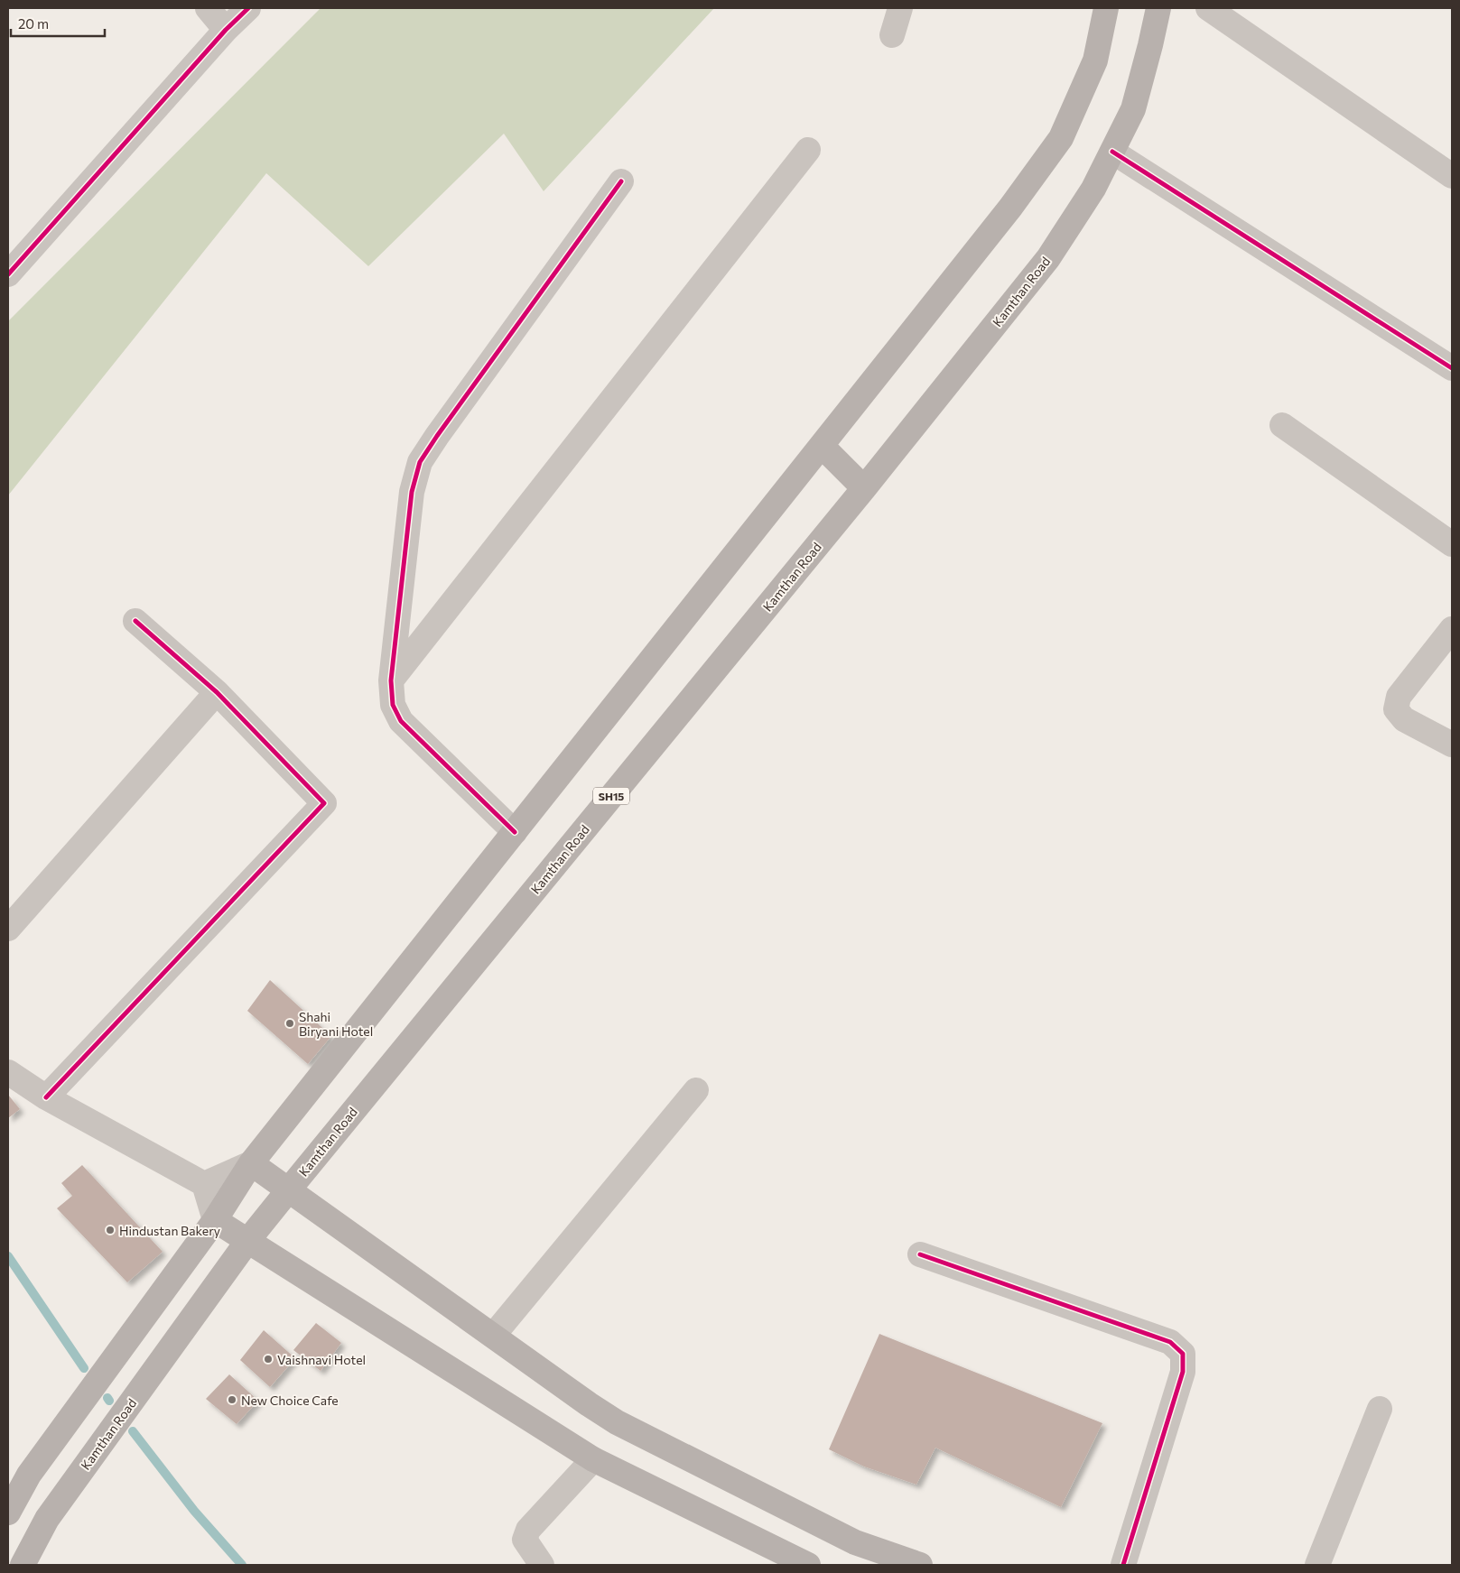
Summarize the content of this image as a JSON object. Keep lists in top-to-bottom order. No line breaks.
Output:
{"streets":{"main road":["Kamthan Road","SH15"]},"places":["Shahi Biryani Hotel","Hindustan Bakery","Vaishnavi Hotel","New Choice Cafe"],"scale_bar":"20 m"}
